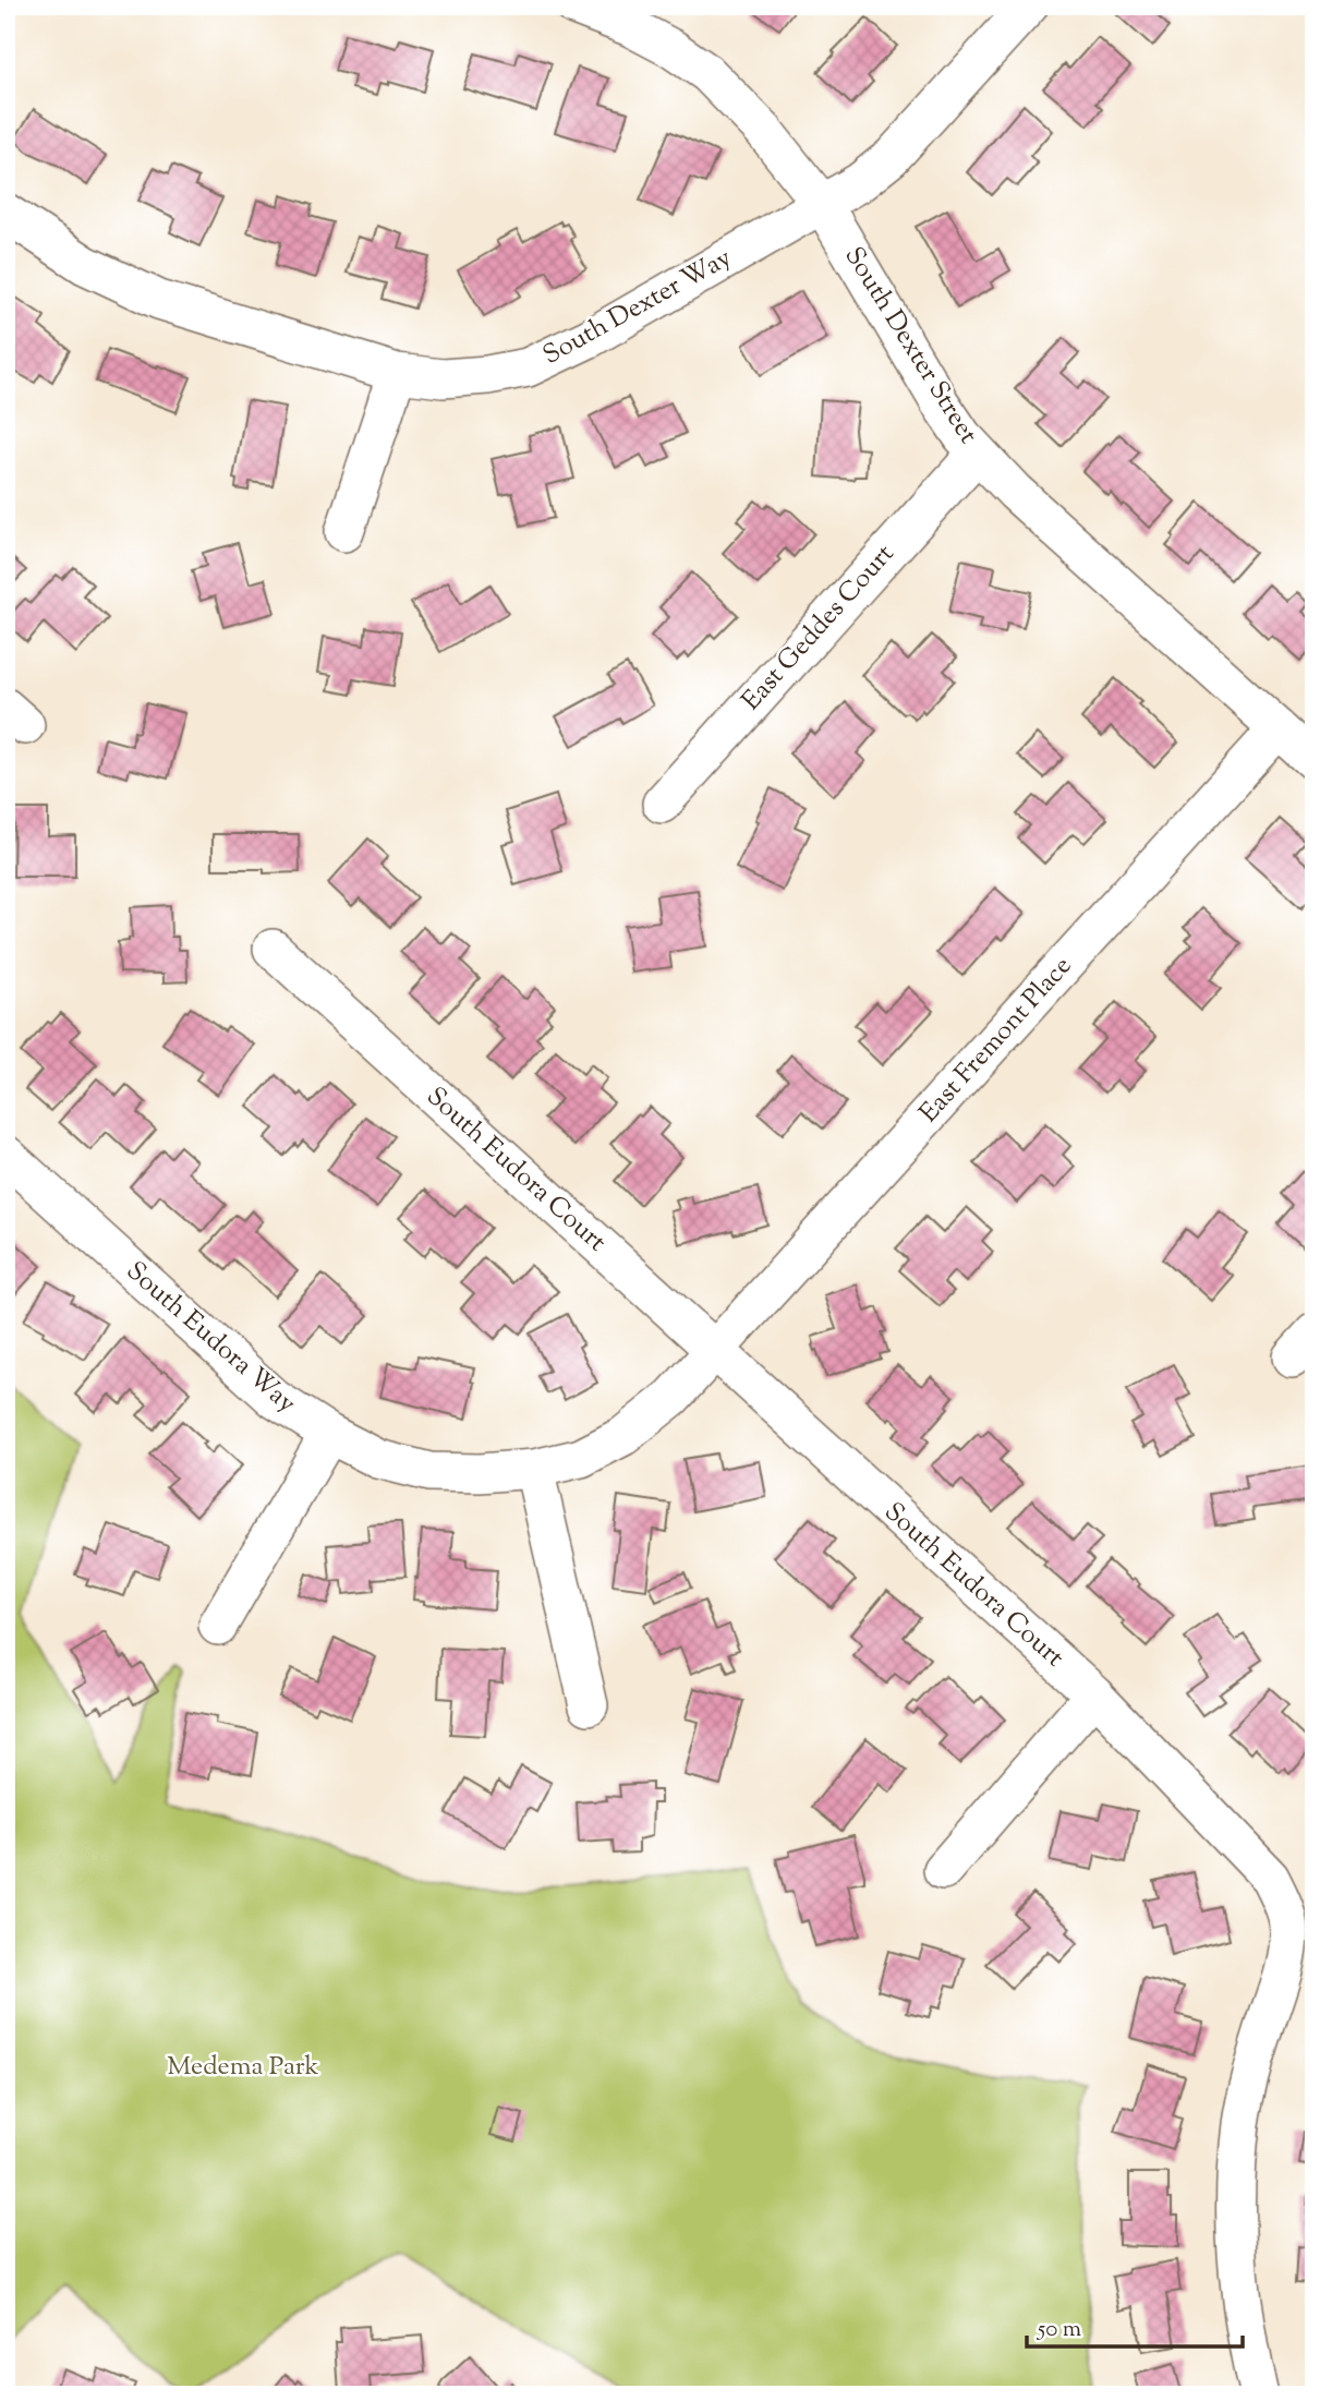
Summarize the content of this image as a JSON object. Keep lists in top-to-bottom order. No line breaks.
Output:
{"streets":{"street":["South Dexter Way","South Dexter Street","East Geddes Court","East Fremont Place","South Eudora Court","South Eudora Way"]},"crossings":[["South Dexter Way","South Dexter Street"],["South Dexter Street","East Geddes Court"],["South Dexter Street","East Fremont Place"],["East Fremont Place","South Eudora Court"],["East Fremont Place","South Eudora Way"],["South Eudora Court","South Eudora Way"]],"parks":["Medema Park"],"scale_bar":"50 m"}
